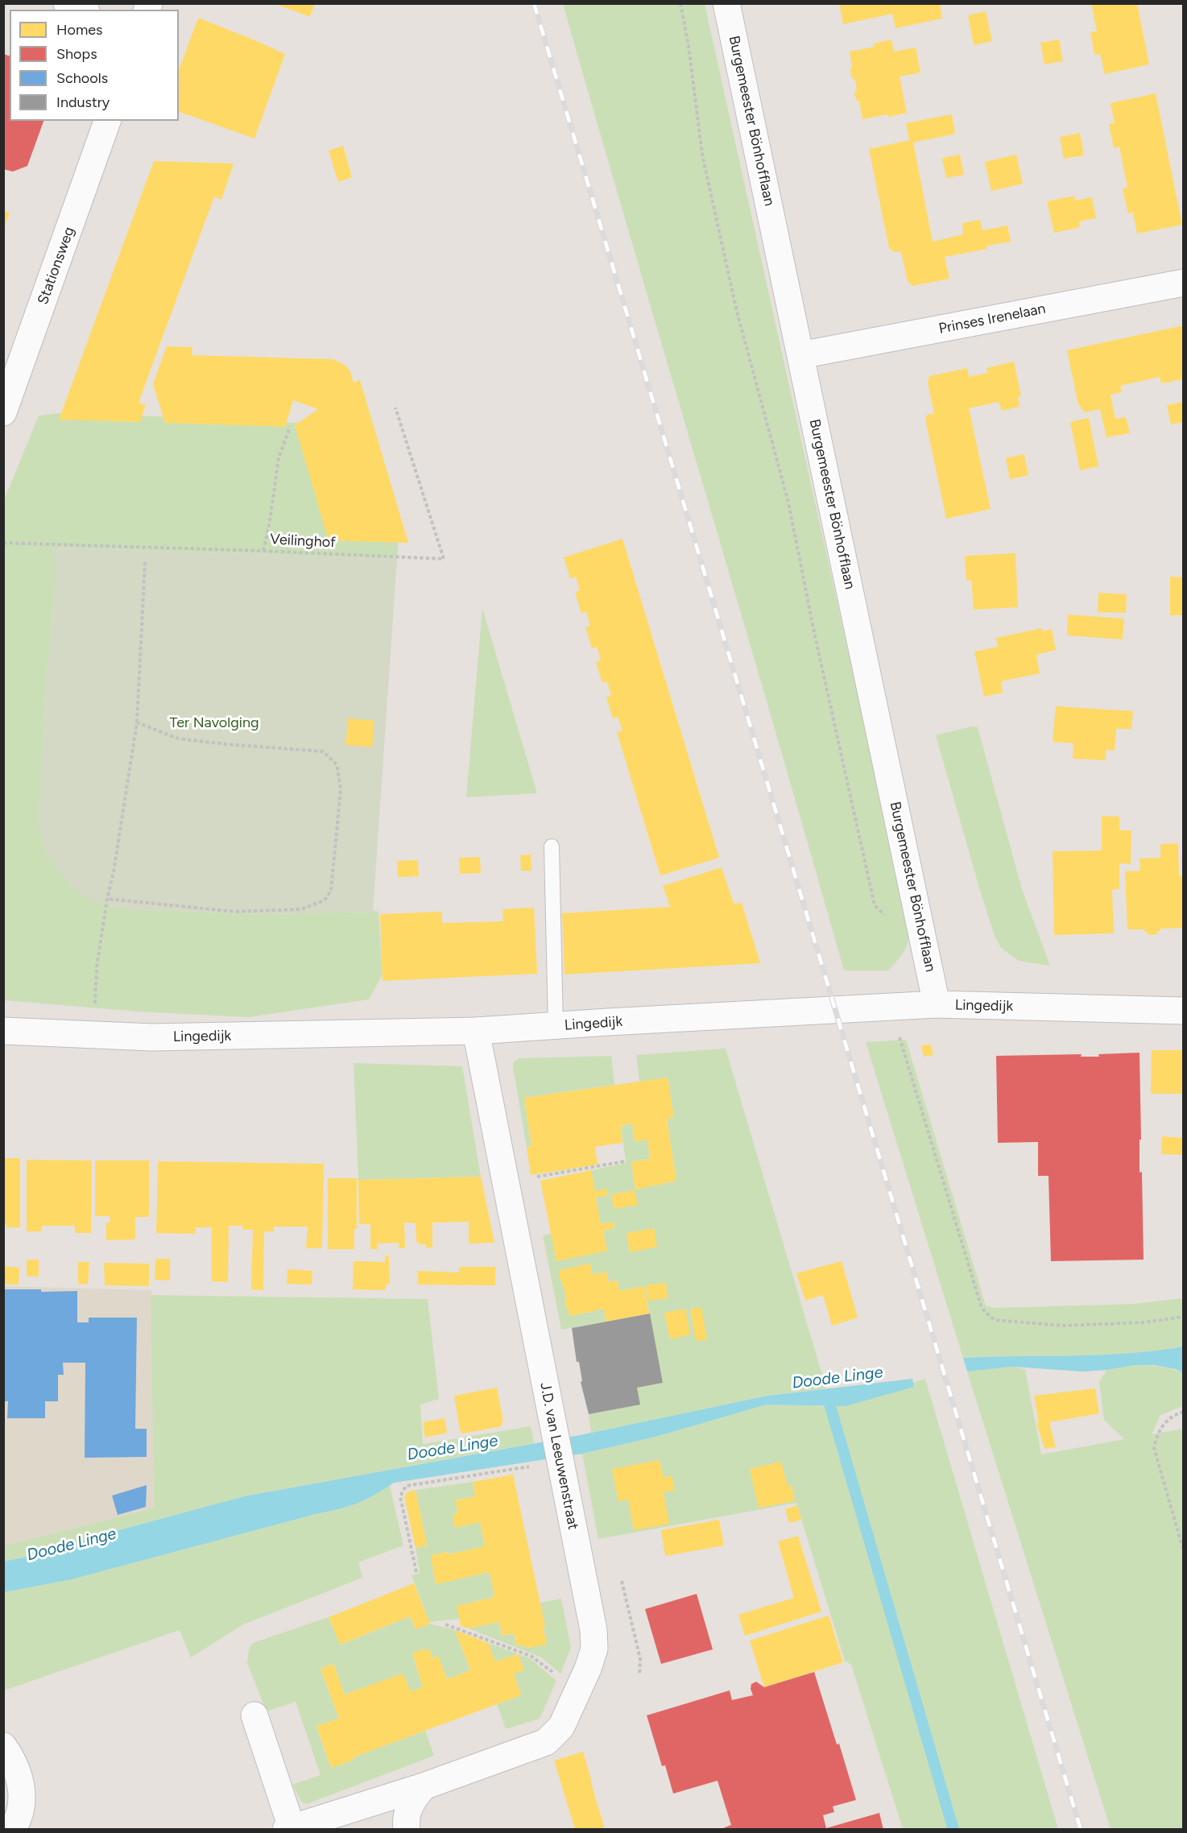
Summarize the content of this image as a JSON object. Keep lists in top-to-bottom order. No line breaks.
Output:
{"streets":{"street":["Burgemeester Bönhofflaan","Stationsweg","Prinses Irenelaan","Lingedijk","J.D. van Leeuwenstraat"],"path":["Veilinghof"]},"crossings":[["Burgemeester Bönhofflaan","Prinses Irenelaan"],["Burgemeester Bönhofflaan","Lingedijk"],["Lingedijk","J.D. van Leeuwenstraat"]],"water":["Doode Linge"],"parks":["Ter Navolging"],"legend":["Homes","Shops","Schools","Industry"]}
